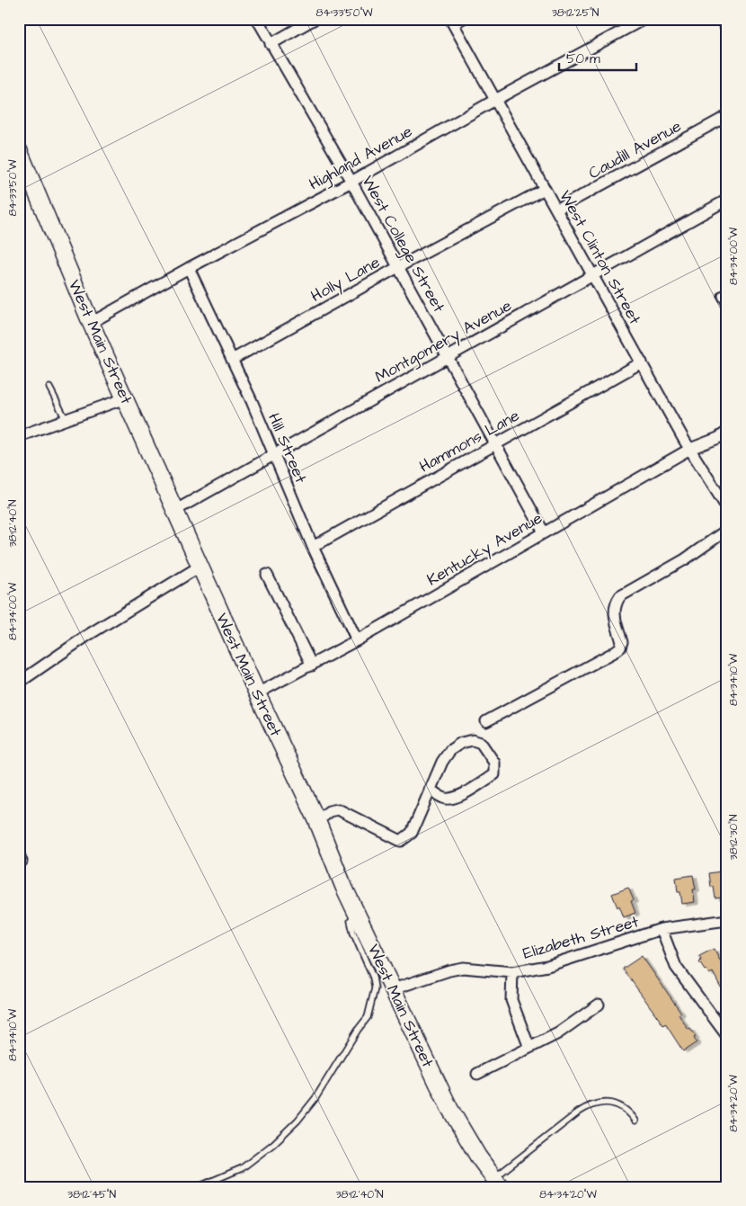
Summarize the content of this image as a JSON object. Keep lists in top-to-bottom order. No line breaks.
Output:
{"streets":{"main road":["West Main Street"],"street":["Caudill Avenue","Highland Avenue","West College Street","West Clinton Street","Holly Lane","Montgomery Avenue","Hammons Lane","Hill Street","Kentucky Avenue","Elizabeth Street"]},"crossings":[["Caudill Avenue","West Clinton Street"],["Highland Avenue","West College Street"],["Highland Avenue","West Clinton Street"],["Highland Avenue","West Main Street"],["Highland Avenue","Hill Street"],["West College Street","Holly Lane"],["West College Street","Montgomery Avenue"],["West College Street","Hammons Lane"],["West College Street","Kentucky Avenue"],["West Clinton Street","Holly Lane"],["West Clinton Street","Montgomery Avenue"],["West Clinton Street","Hammons Lane"],["West Clinton Street","Kentucky Avenue"],["Holly Lane","Hill Street"],["Montgomery Avenue","West Main Street"],["Montgomery Avenue","Hill Street"],["West Main Street","Kentucky Avenue"],["West Main Street","Elizabeth Street"],["Hammons Lane","Hill Street"],["Hill Street","Kentucky Avenue"]],"scale_bar":"50 m","coordinates":["84°33'50\"W","38°12'25\"N","84°34'00\"W","38°12'40\"N","84°34'10\"W","38°12'30\"N","84°34'20\"W","38°12'45\"N"]}
